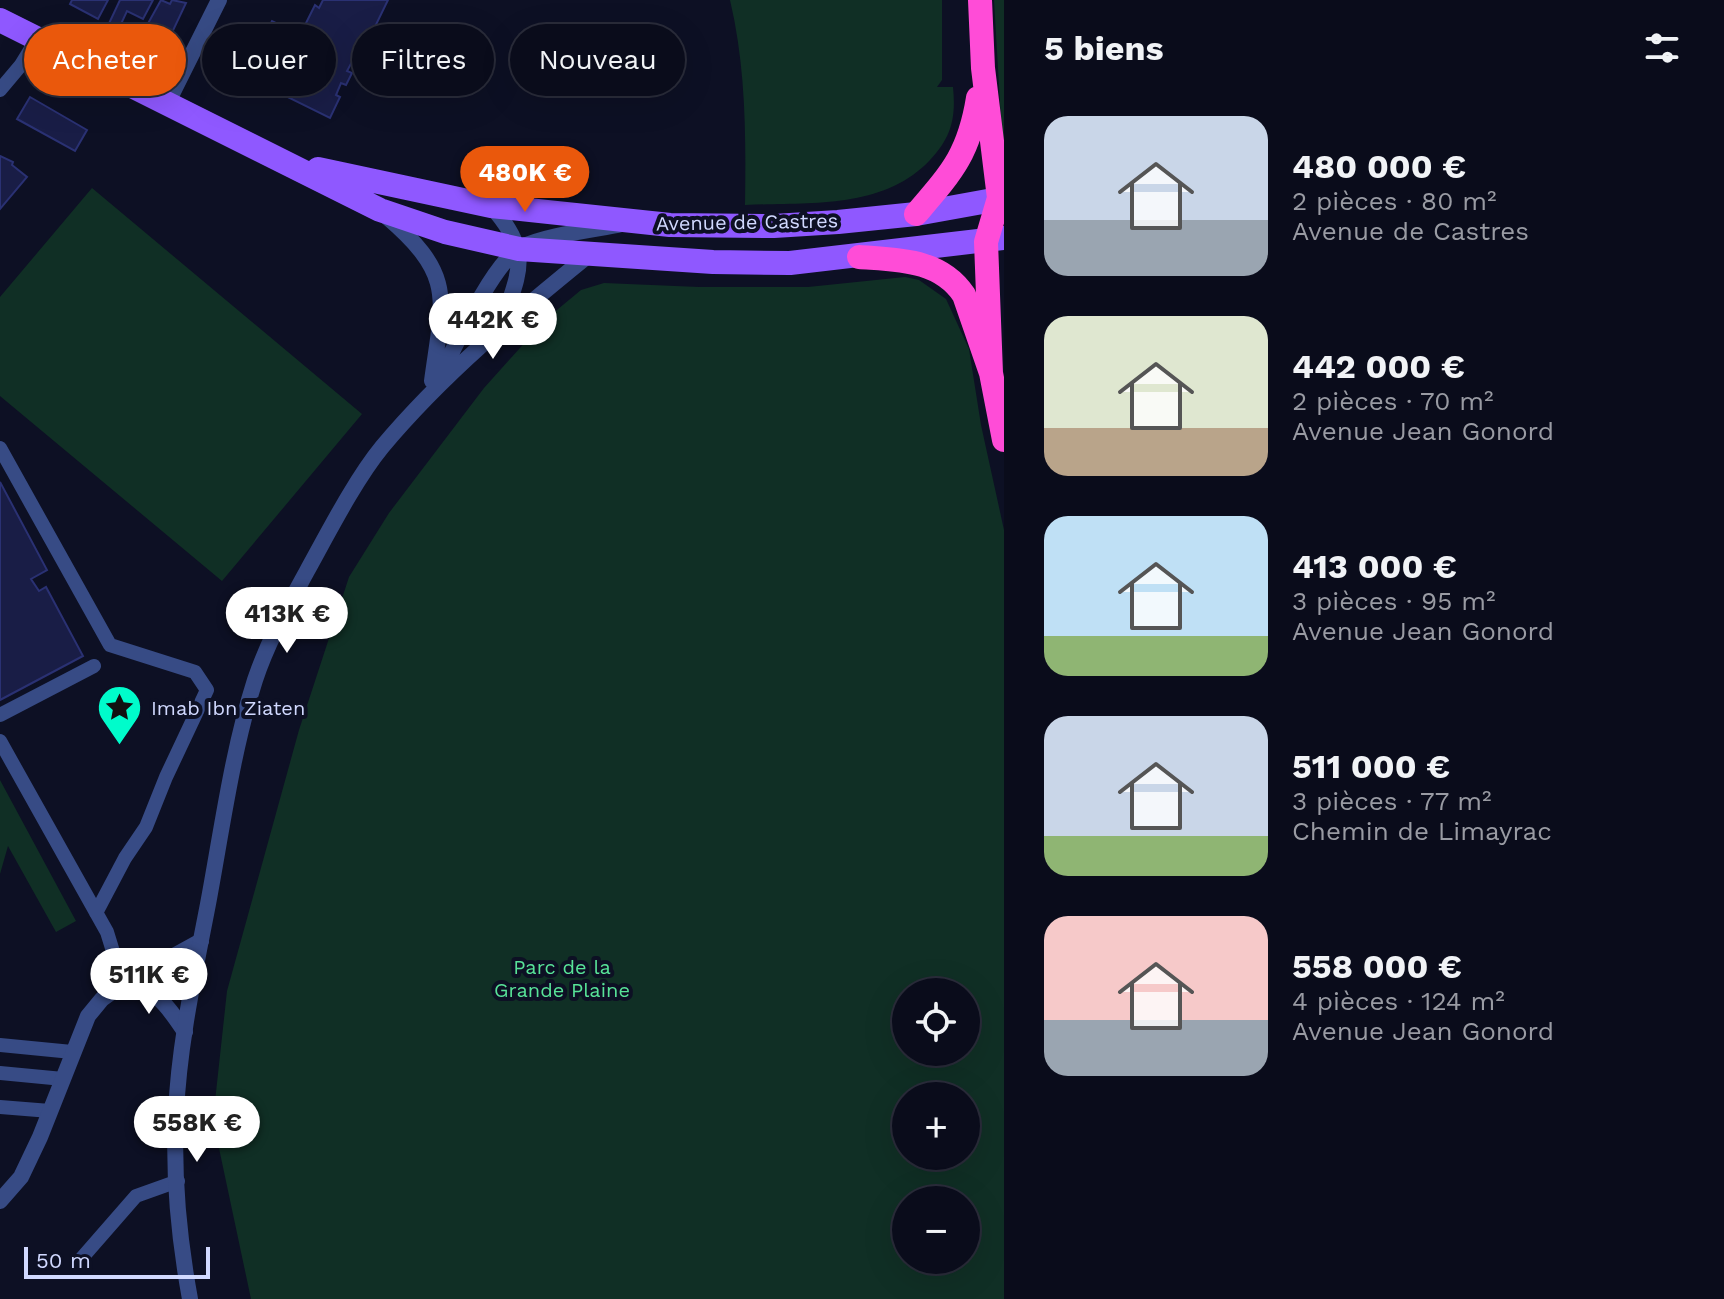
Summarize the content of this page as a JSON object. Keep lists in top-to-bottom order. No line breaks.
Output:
{"streets":{"main road":["Avenue de Castres"]},"parks":["Parc de la Grande Plaine"],"places":{"place":["Imab Ibn Ziaten"]},"scale_bar":"50 m","page":{"heading":"5 biens","chip":["Acheter","Louer","Filtres","Nouveau"],"list":[{"name":"480 000 €","note":"2 pièces · 80 m² · Avenue de Castres"},{"name":"442 000 €","note":"2 pièces · 70 m² · Avenue Jean Gonord"},{"name":"413 000 €","note":"3 pièces · 95 m² · Avenue Jean Gonord"},{"name":"511 000 €","note":"3 pièces · 77 m² · Chemin de Limayrac"},{"name":"558 000 €","note":"4 pièces · 124 m² · Avenue Jean Gonord"}],"price":["480K €","442K €","413K €","511K €","558K €"],"map_buttons":["+","−"],"scale":"50 m"}}
